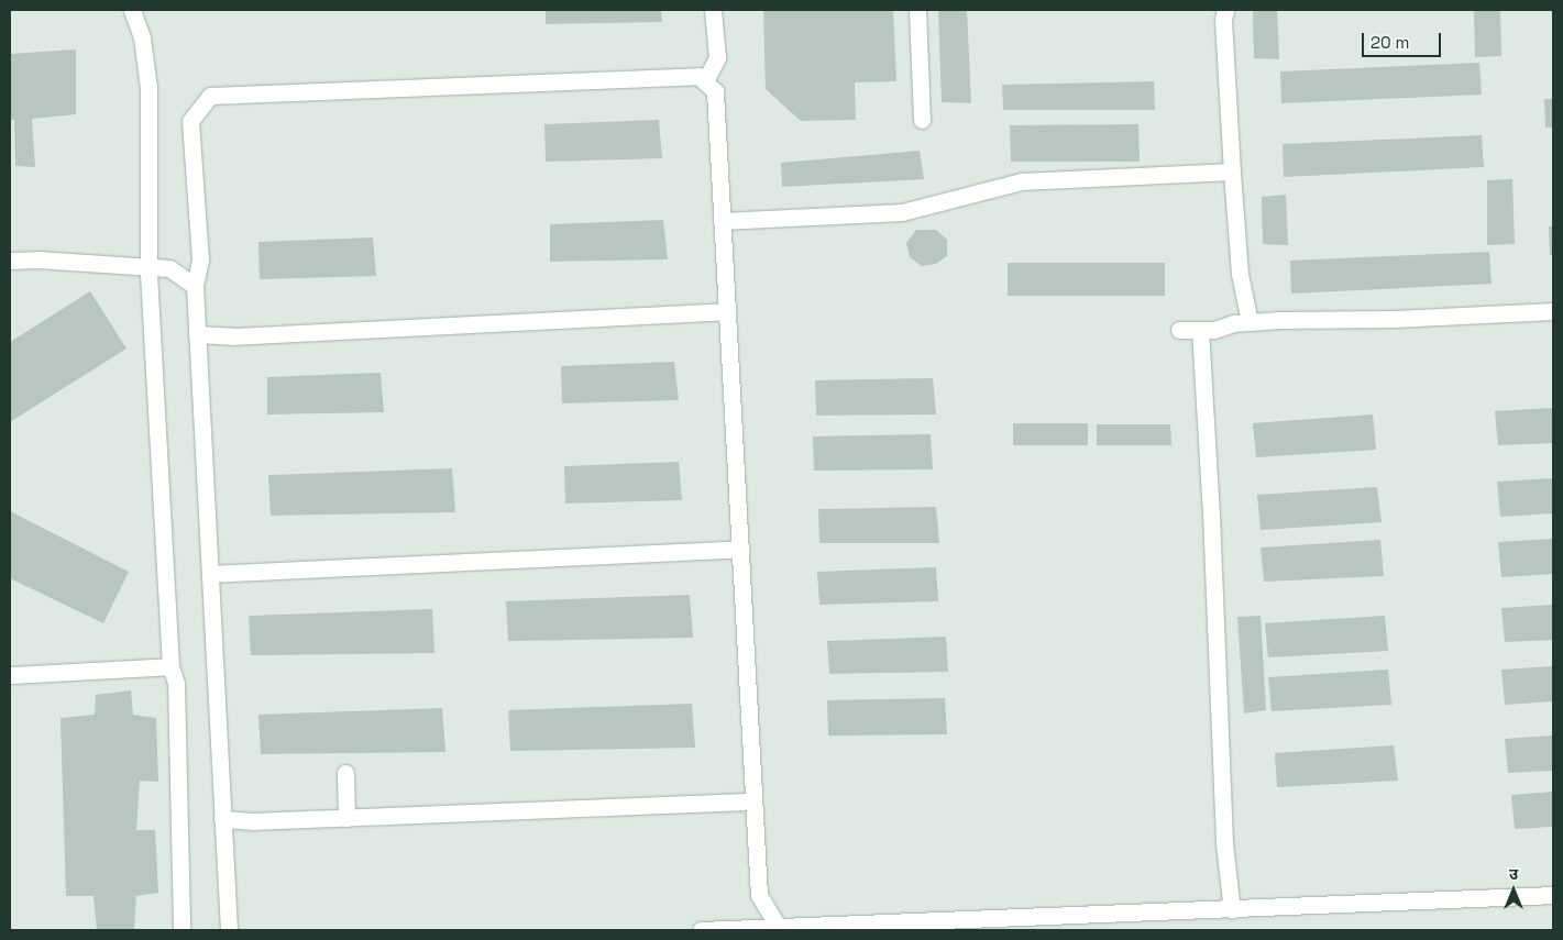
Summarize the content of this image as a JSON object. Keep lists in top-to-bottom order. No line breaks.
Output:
{"scale_bar":"20 m","north":"top"}
